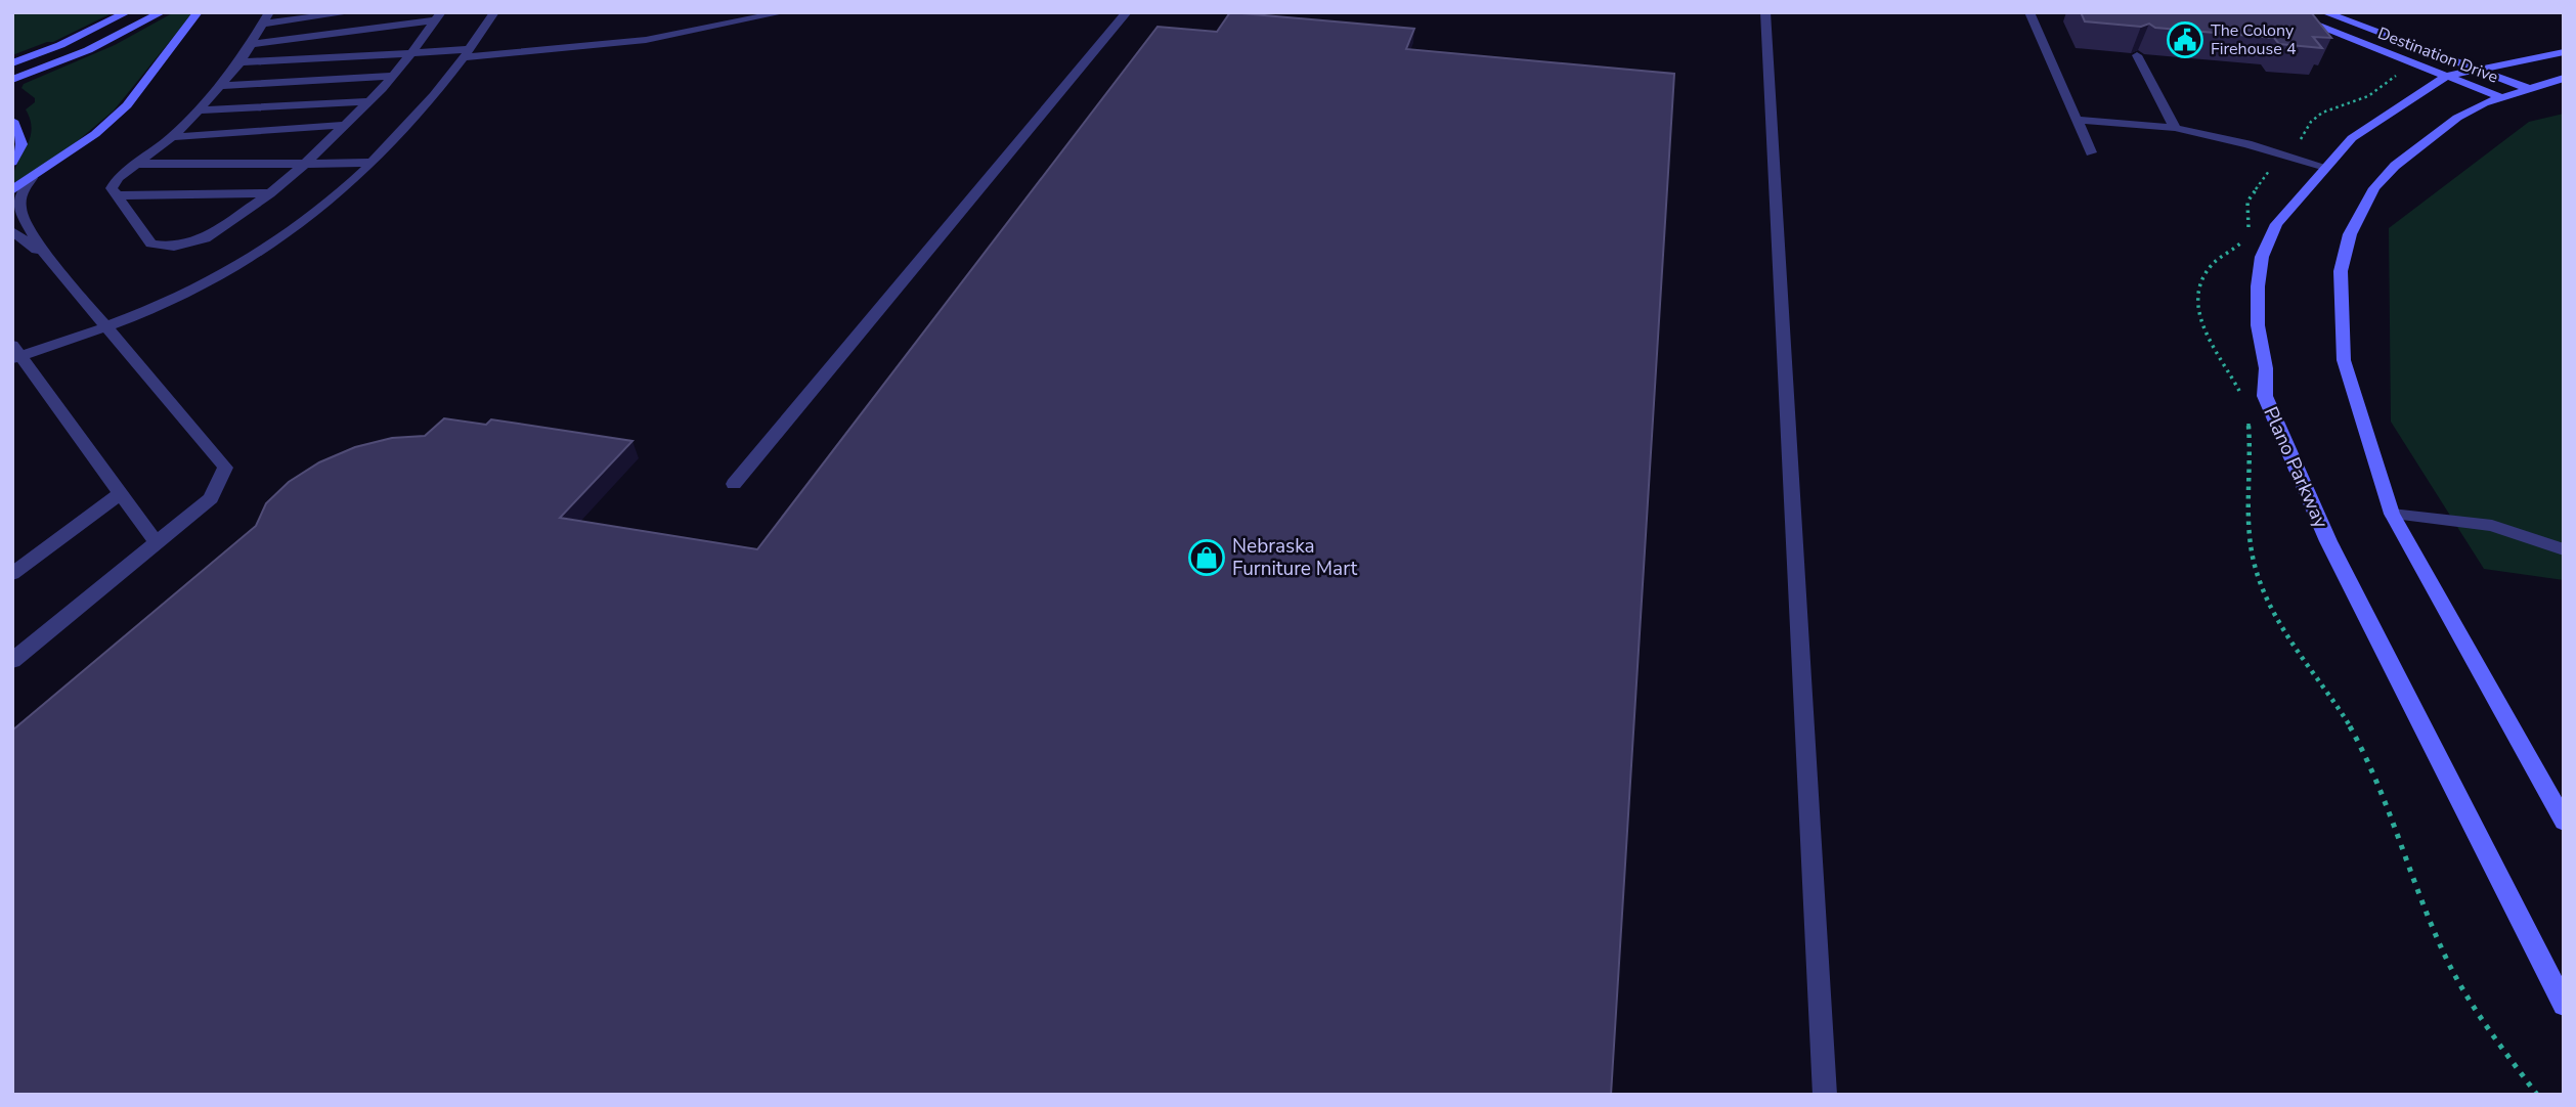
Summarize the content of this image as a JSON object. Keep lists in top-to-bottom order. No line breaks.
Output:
{"streets":{"main road":["Destination Drive","Plano Parkway"]},"crossings":[["Destination Drive","Plano Parkway"]],"places":{"public building":["The Colony Firehouse 4"],"shop":["Nebraska Furniture Mart"]}}
